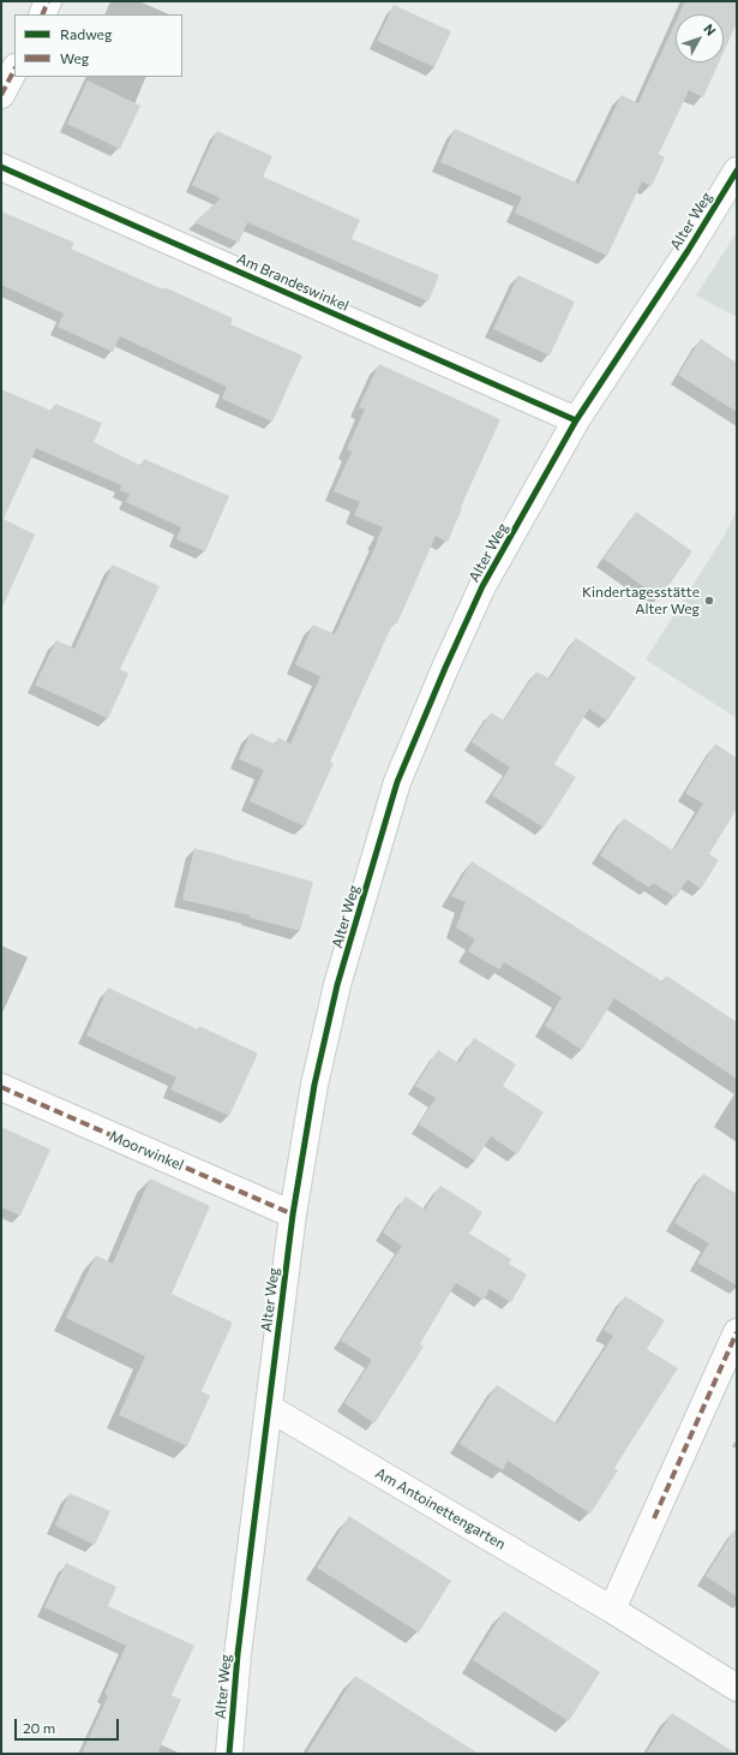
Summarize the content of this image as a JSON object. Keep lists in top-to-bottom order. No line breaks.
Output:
{"streets":{"street":["Alter Weg","Am Brandeswinkel","Moorwinkel","Am Antoinettengarten"]},"crossings":[["Alter Weg","Am Brandeswinkel"],["Alter Weg","Moorwinkel"],["Alter Weg","Am Antoinettengarten"]],"places":["Kindertagesstätte Alter Weg"],"legend":["Radweg","Weg"],"scale_bar":"20 m","north":"top right"}
